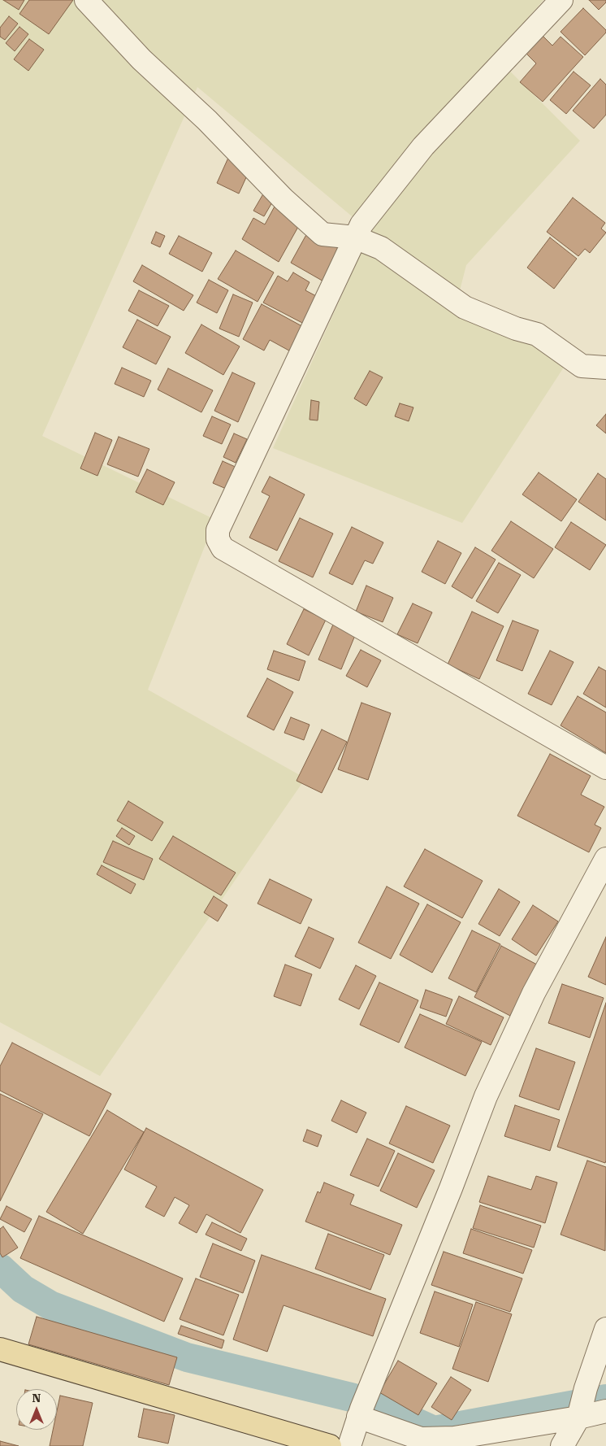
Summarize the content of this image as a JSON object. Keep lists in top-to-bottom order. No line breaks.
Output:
{"north":"top"}
